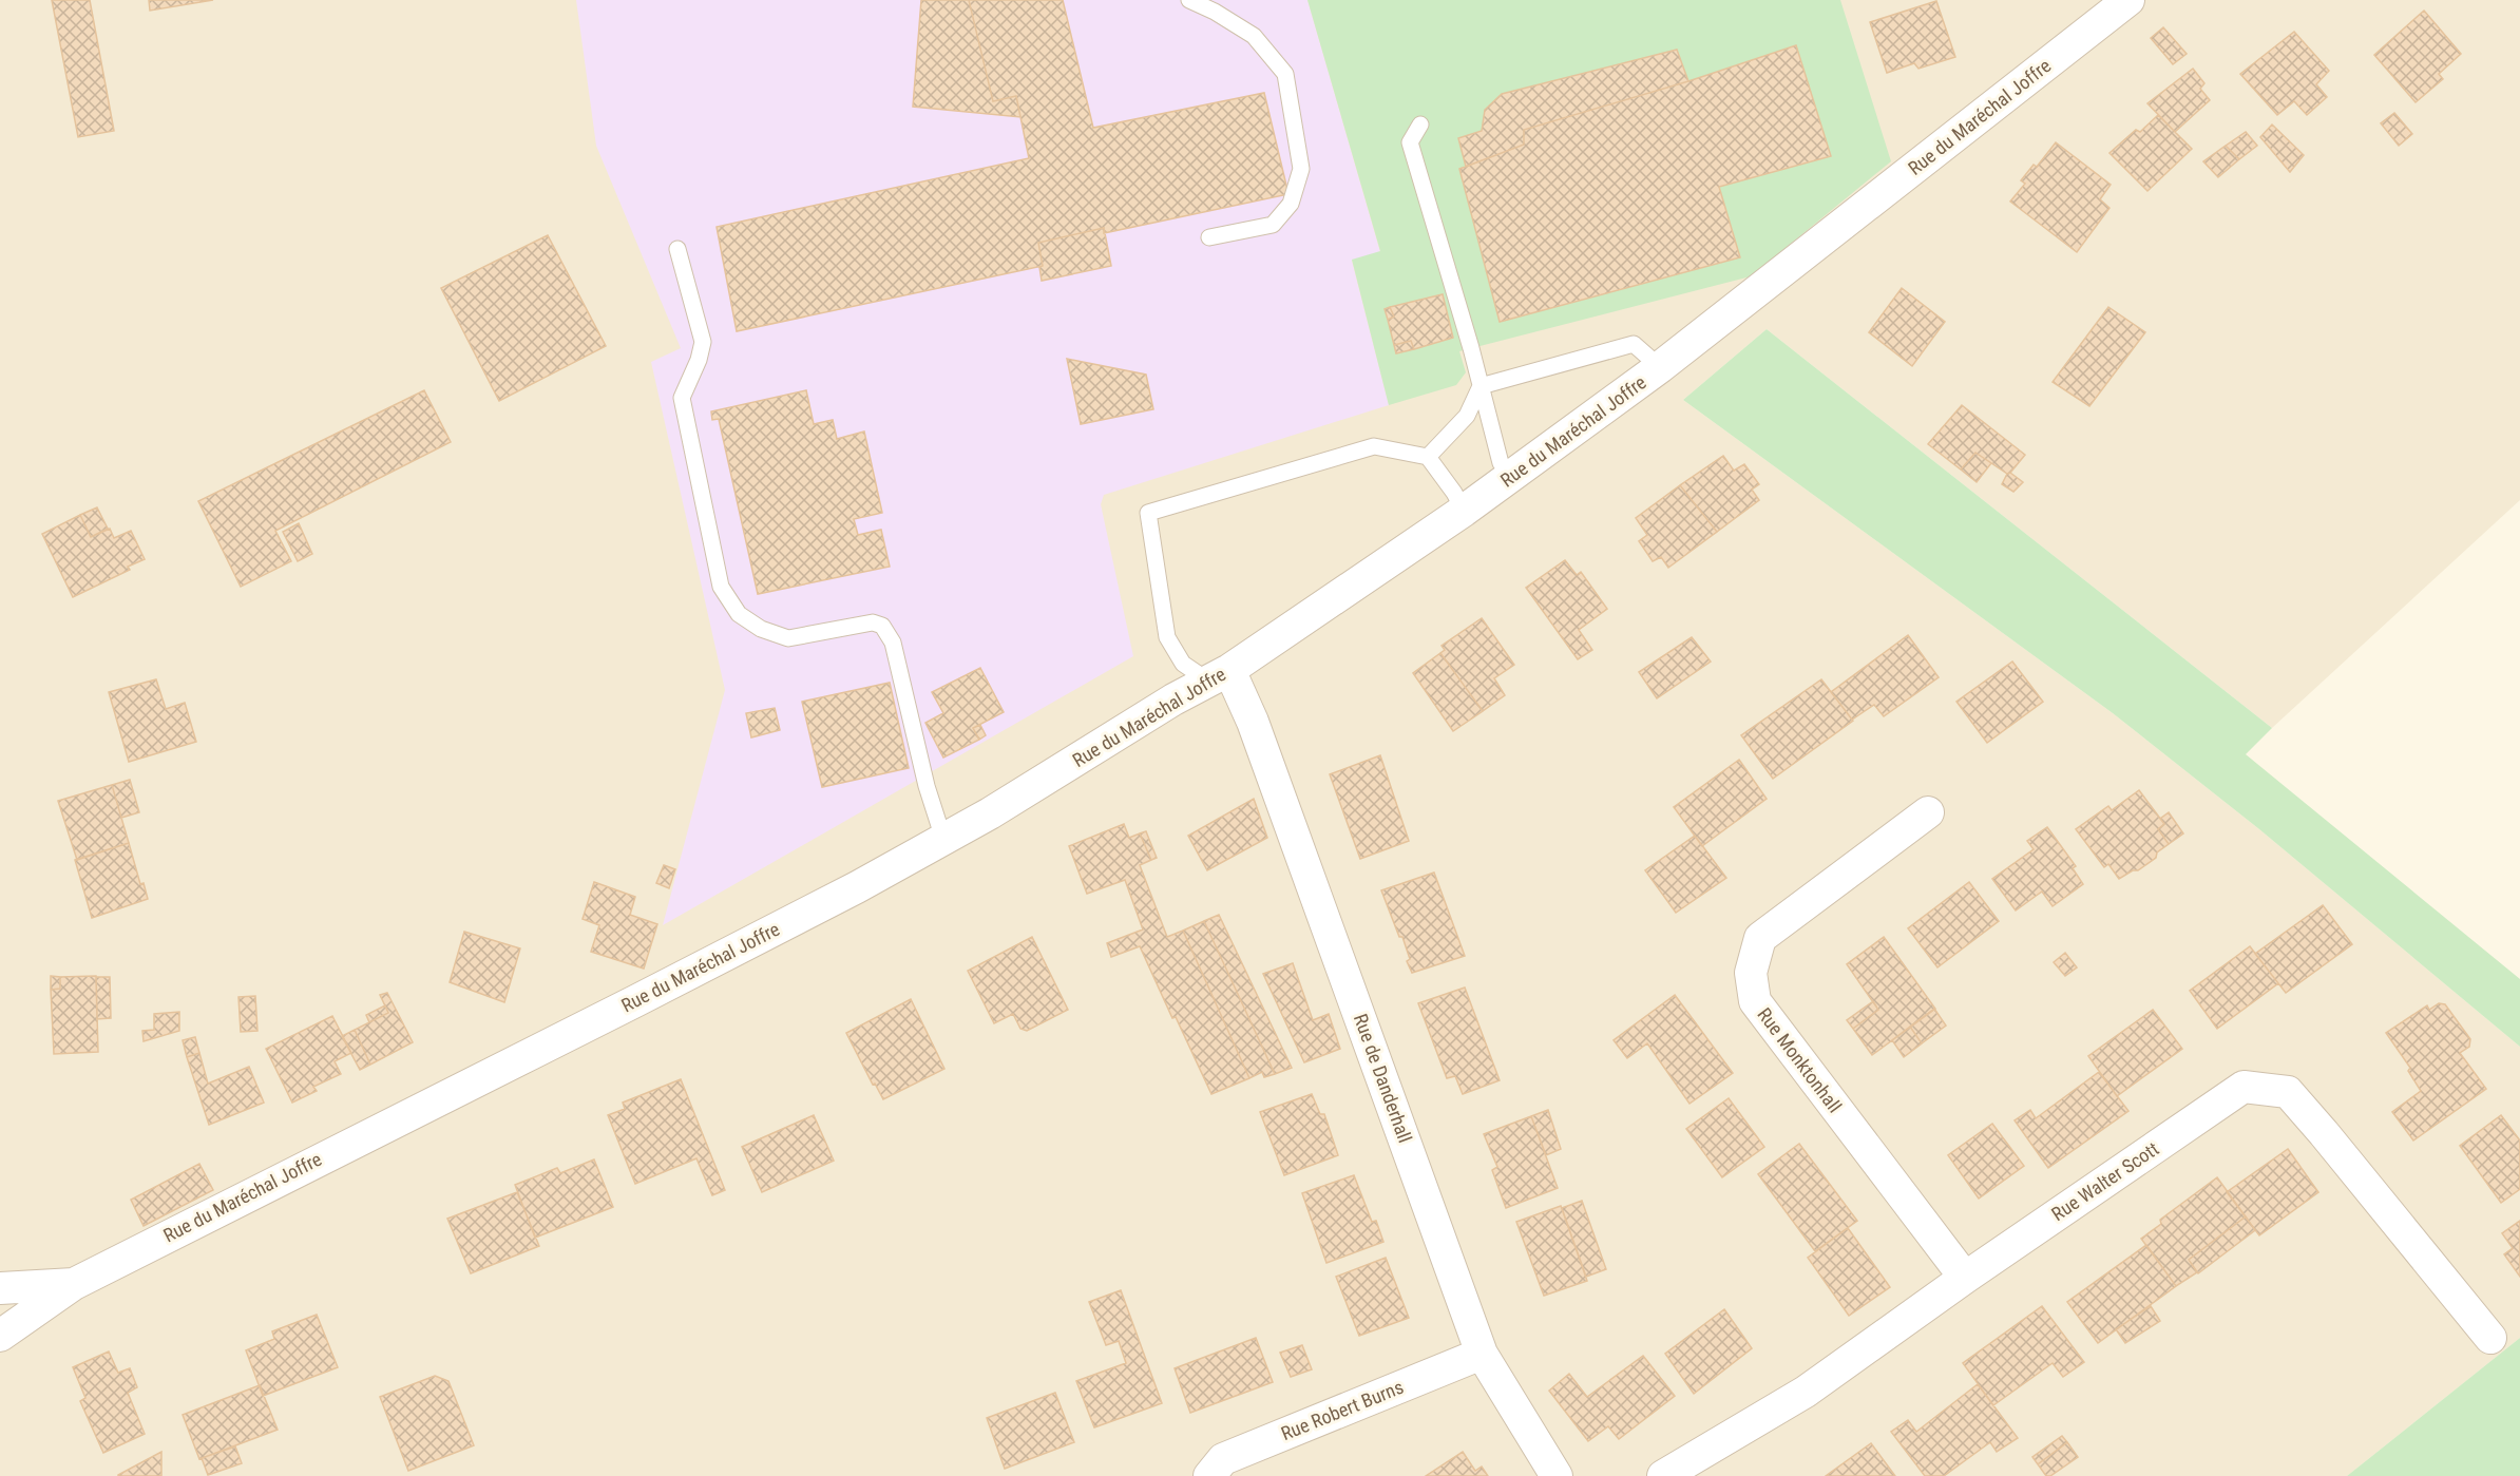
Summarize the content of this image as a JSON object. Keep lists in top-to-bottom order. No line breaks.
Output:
{"streets":{"street":["Rue du Maréchal Joffre","Rue Monktonhall","Rue de Danderhall","Rue Walter Scott","Rue Robert Burns"]},"crossings":[["Rue du Maréchal Joffre","Rue de Danderhall"],["Rue Monktonhall","Rue Walter Scott"],["Rue de Danderhall","Rue Robert Burns"]]}
